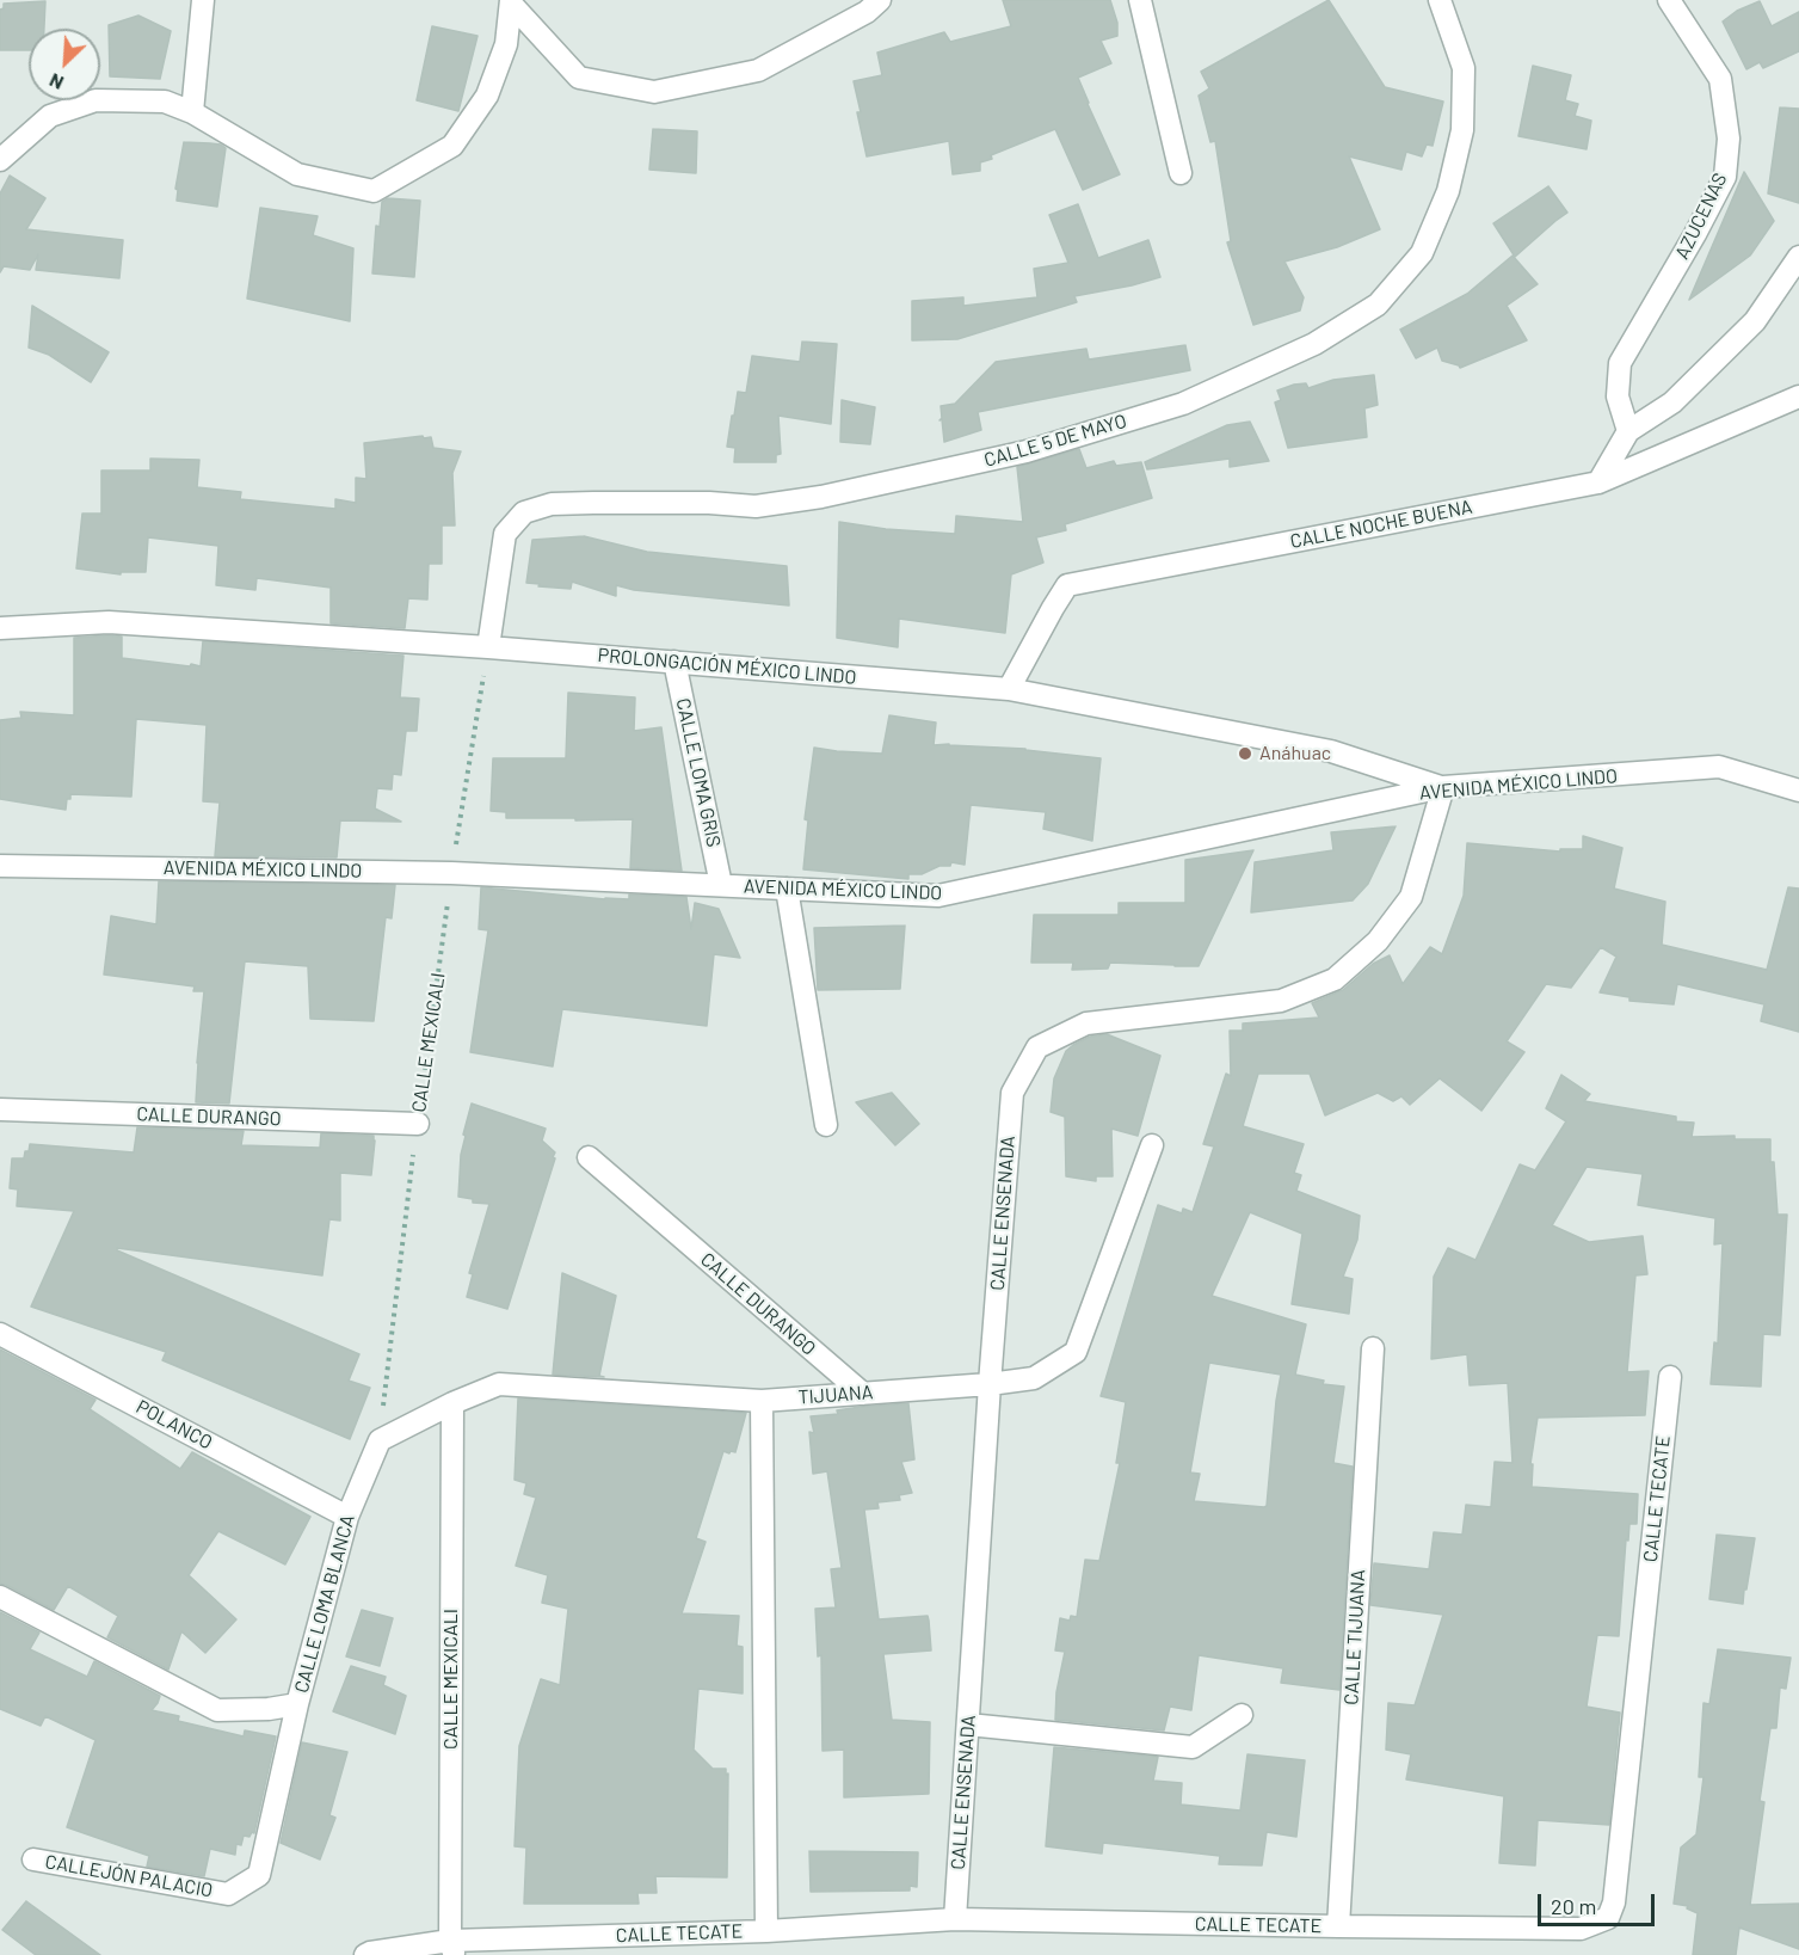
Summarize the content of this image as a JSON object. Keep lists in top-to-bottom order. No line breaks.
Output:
{"streets":{"street":["AZUCENAS","CALLE 5 DE MAYO","CALLE NOCHE BUENA","PROLONGACIÓN MÉXICO LINDO","CALLE LOMA GRIS","AVENIDA MÉXICO LINDO","CALLE MEXICALI","CALLE DURANGO","CALLE ENSENADA","TIJUANA","POLANCO","CALLE TECATE","CALLE LOMA BLANCA","CALLE TIJUANA","CALLEJÓN PALACIO"]},"crossings":[["CALLE 5 DE MAYO","PROLONGACIÓN MÉXICO LINDO"],["CALLE 5 DE MAYO","CALLE MEXICALI"],["CALLE NOCHE BUENA","PROLONGACIÓN MÉXICO LINDO"],["PROLONGACIÓN MÉXICO LINDO","CALLE LOMA GRIS"],["PROLONGACIÓN MÉXICO LINDO","AVENIDA MÉXICO LINDO"],["PROLONGACIÓN MÉXICO LINDO","CALLE MEXICALI"],["PROLONGACIÓN MÉXICO LINDO","CALLE ENSENADA"],["CALLE LOMA GRIS","AVENIDA MÉXICO LINDO"],["AVENIDA MÉXICO LINDO","CALLE MEXICALI"],["AVENIDA MÉXICO LINDO","CALLE ENSENADA"],["CALLE MEXICALI","CALLE DURANGO"],["CALLE MEXICALI","TIJUANA"],["CALLE MEXICALI","CALLE TECATE"],["CALLE MEXICALI","CALLE LOMA BLANCA"],["CALLE DURANGO","TIJUANA"],["CALLE ENSENADA","TIJUANA"],["CALLE ENSENADA","CALLE TECATE"],["TIJUANA","CALLE LOMA BLANCA"],["POLANCO","CALLE LOMA BLANCA"],["CALLE TECATE","CALLE TIJUANA"],["CALLE LOMA BLANCA","CALLEJÓN PALACIO"]],"places":["Anáhuac"],"scale_bar":"20 m","north":"bottom left"}
